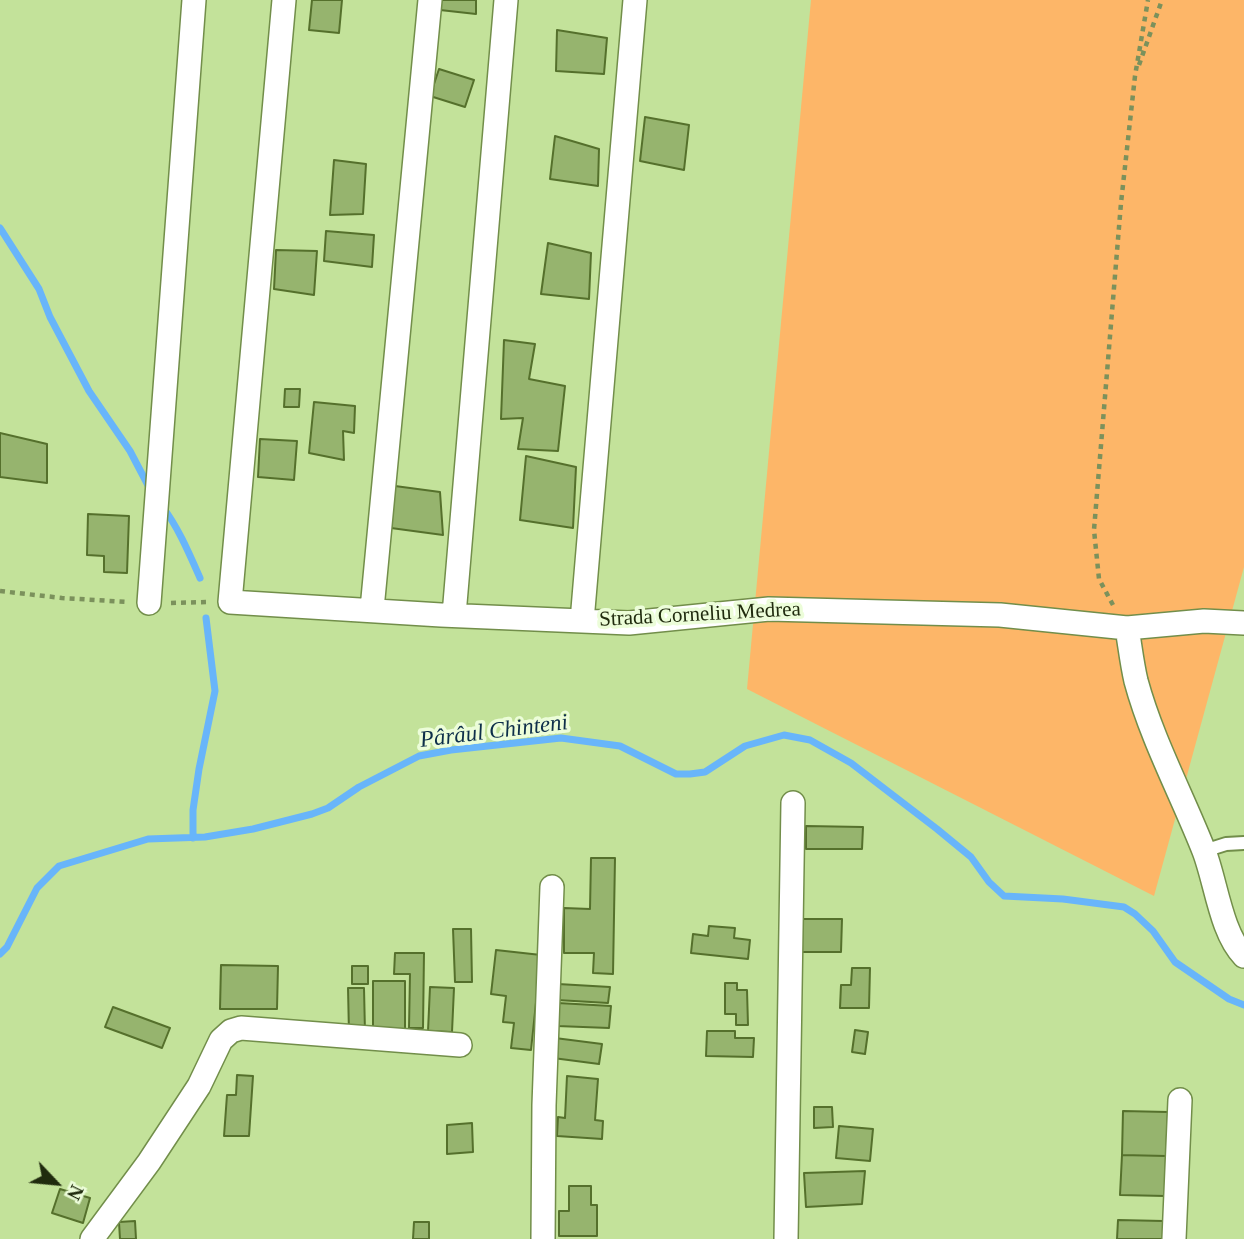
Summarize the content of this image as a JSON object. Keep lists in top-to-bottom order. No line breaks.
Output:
{"streets":{"street":["Strada Corneliu Medrea"]},"water":["Pârâul Chinteni"],"north":"bottom right"}
